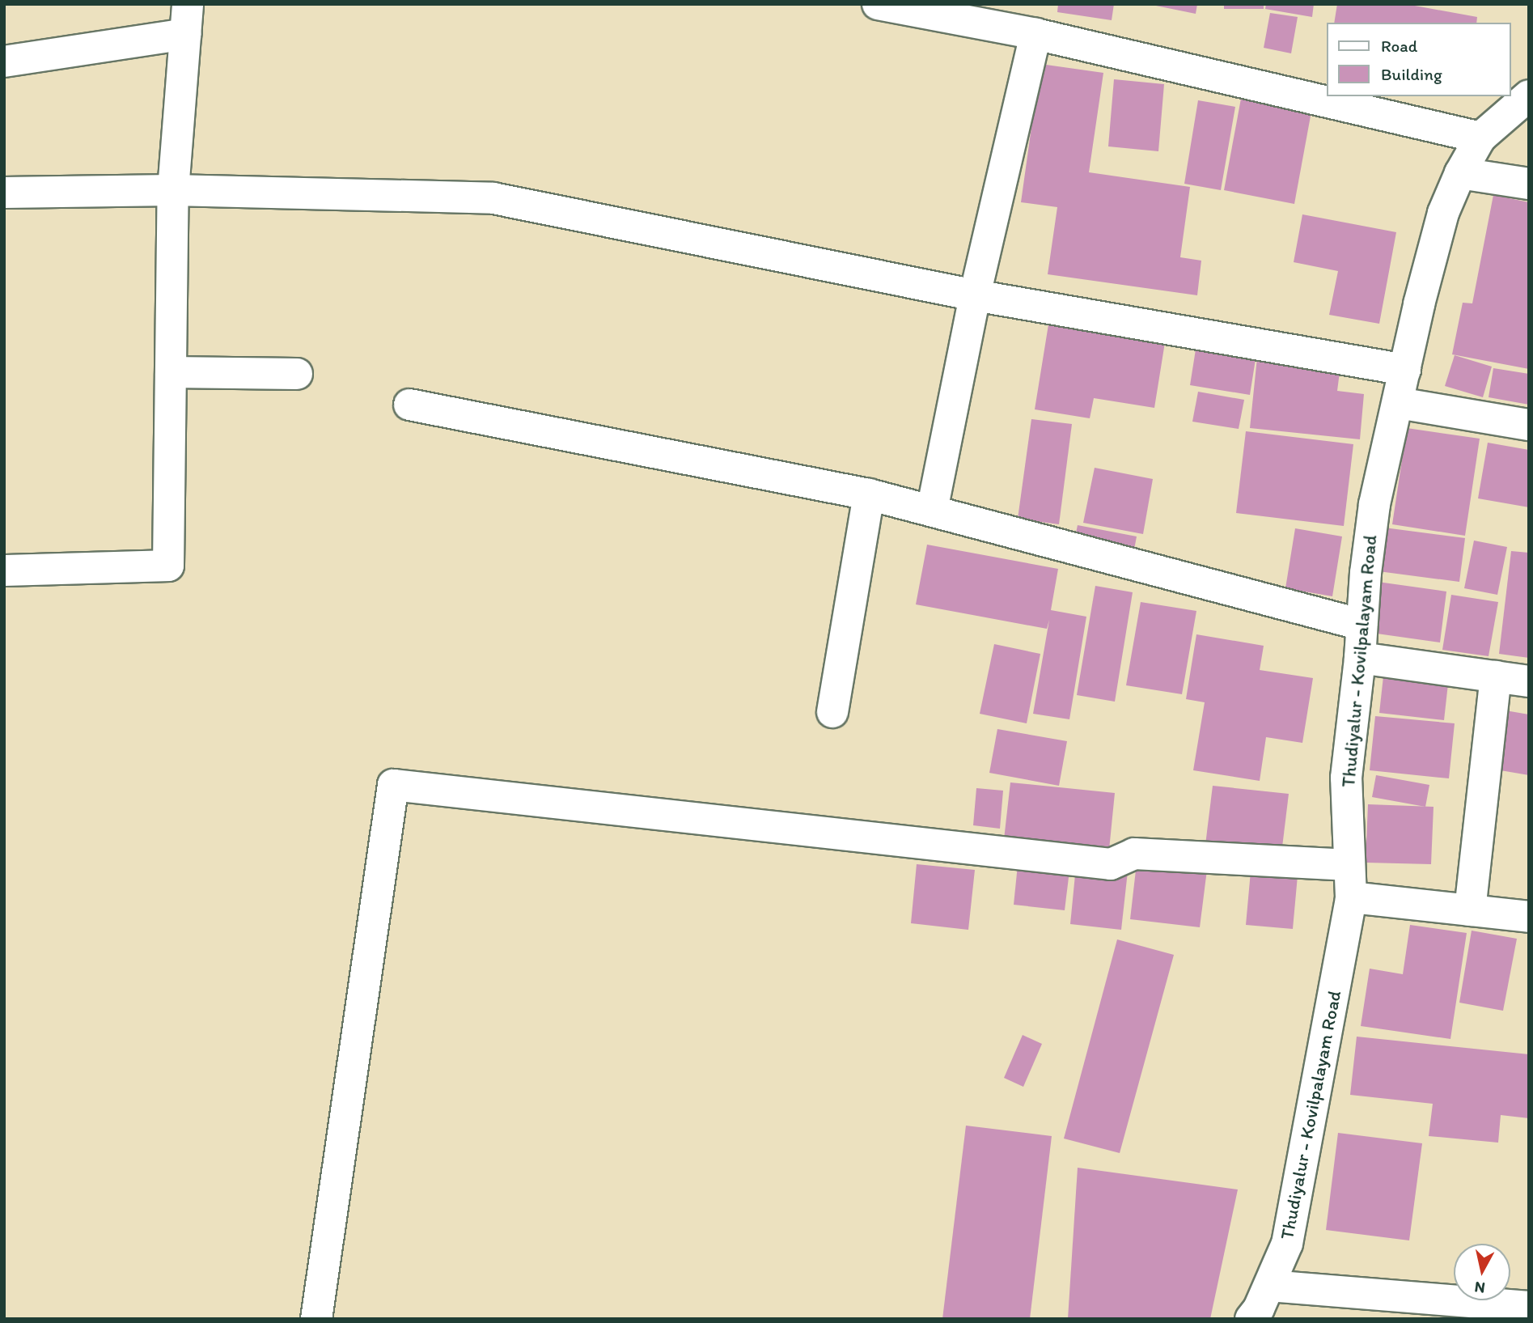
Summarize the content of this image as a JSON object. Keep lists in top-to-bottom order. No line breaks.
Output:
{"streets":{"street":["Thudiyalur - Kovilpalayam Road"]},"legend":["Road","Building"],"north":"bottom"}
